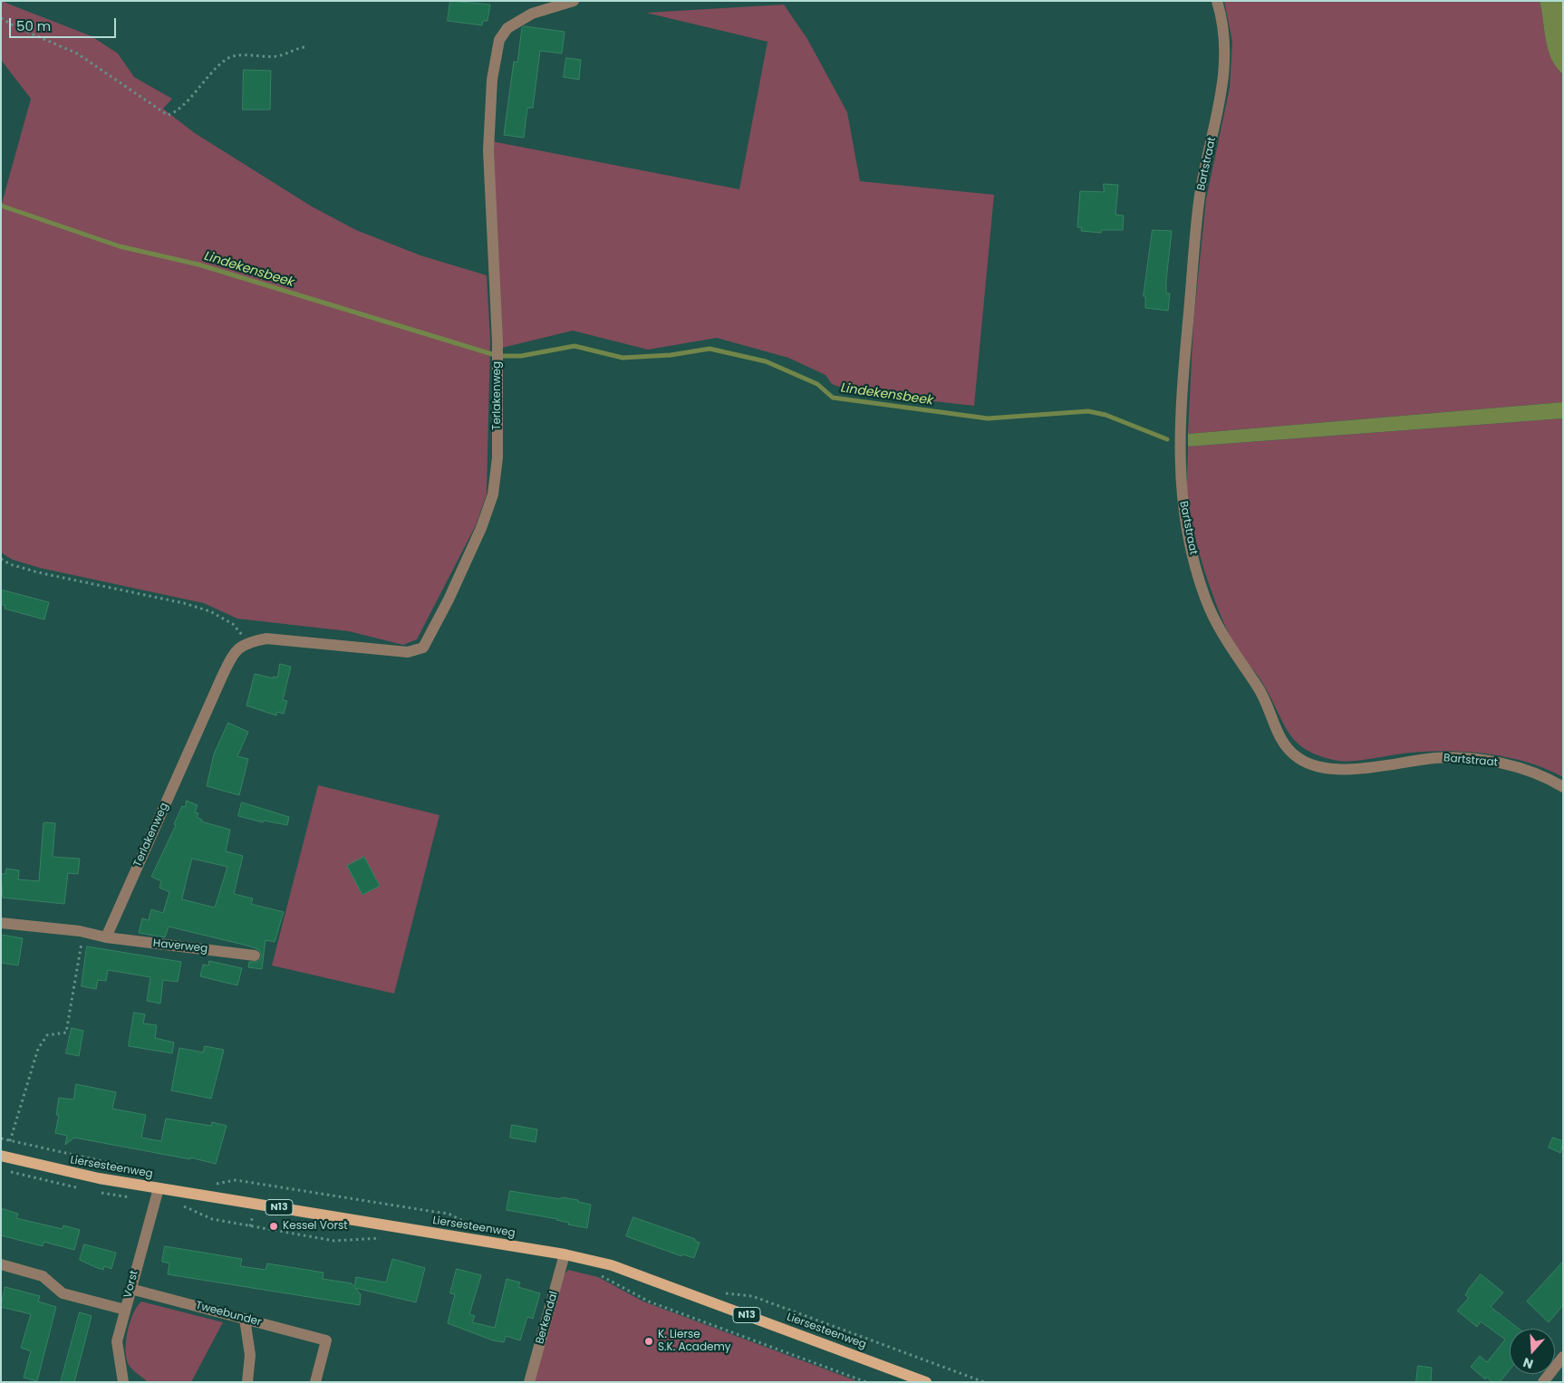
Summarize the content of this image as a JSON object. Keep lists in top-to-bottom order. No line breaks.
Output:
{"streets":{"main road":["Liersesteenweg","N13"],"street":["Bartstraat","Terlakenweg","Haverweg","Vorst","Tweebunder","Berkendal"]},"crossings":[["Terlakenweg","Haverweg"],["Liersesteenweg","Vorst"],["Liersesteenweg","Berkendal"],["Vorst","Tweebunder"]],"water":["Lindekensbeek"],"places":["Kessel Vorst","K. Lierse S.K. Academy"],"scale_bar":"50 m","north":"bottom"}
